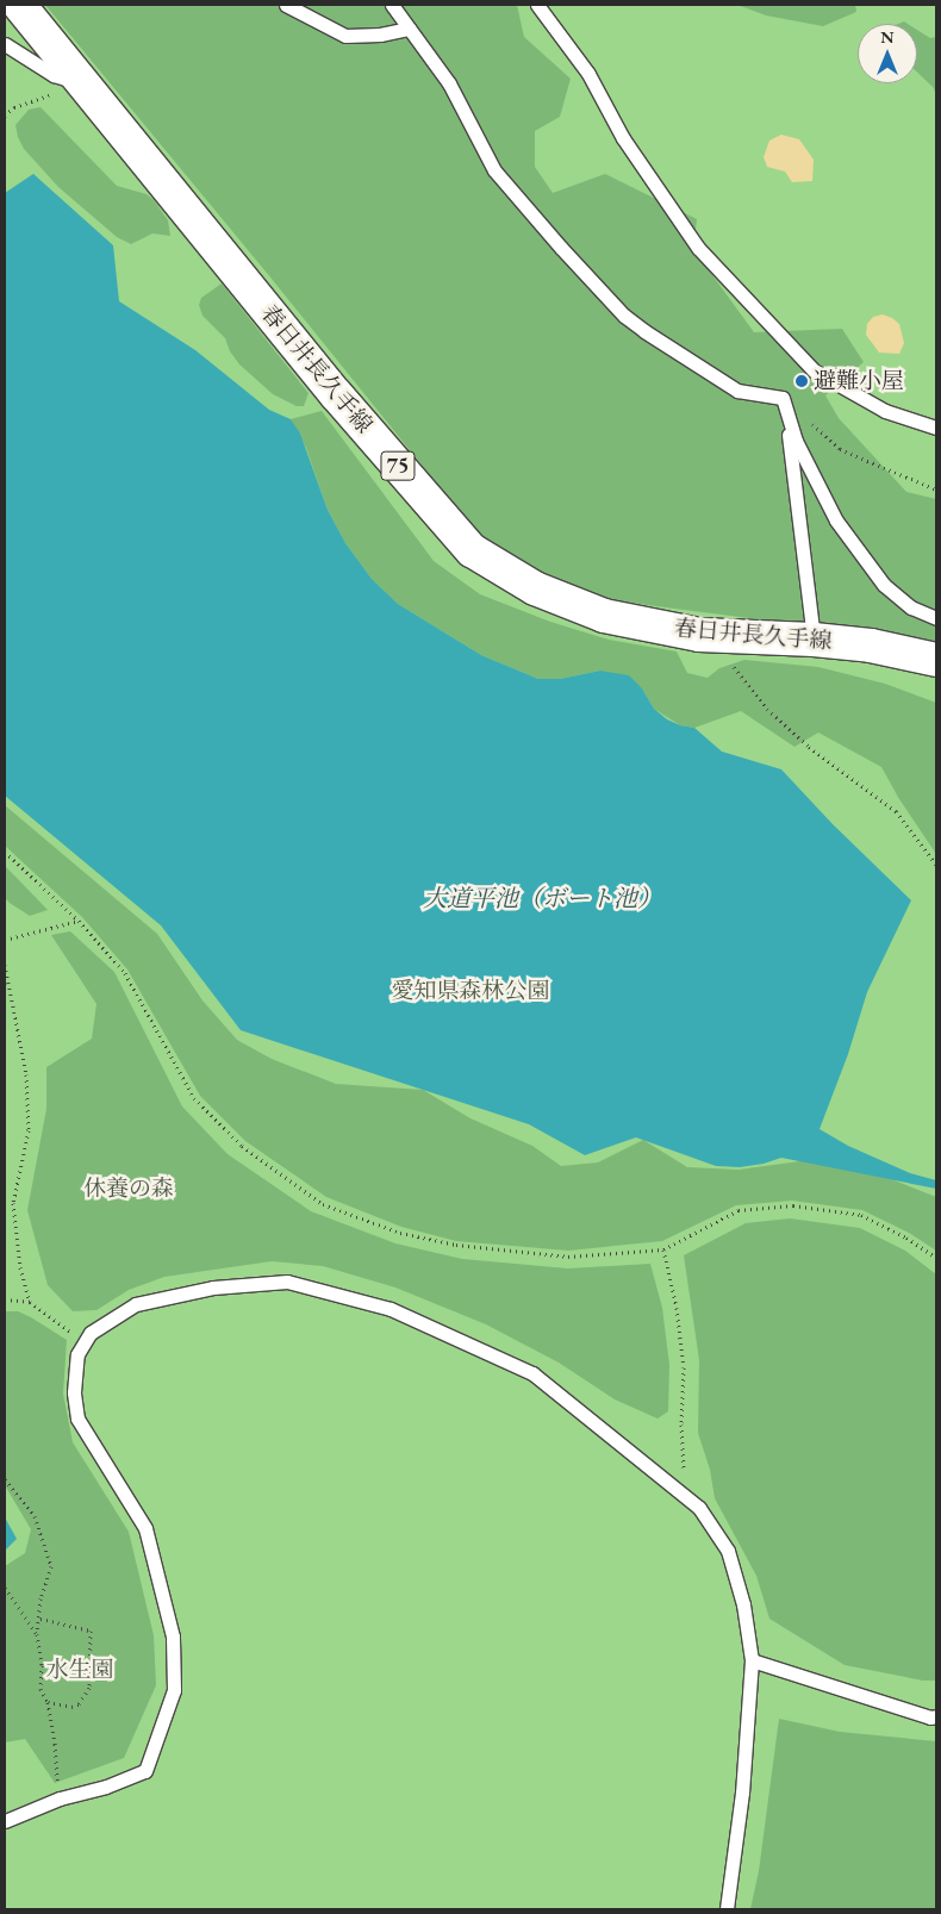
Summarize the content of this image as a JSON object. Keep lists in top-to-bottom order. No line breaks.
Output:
{"streets":{"main road":["春日井長久手線","75"]},"water":["大道平池（ボート池）"],"parks":["愛知県森林公園","休養の森","水生園"],"places":["避難小屋"],"north":"top"}
